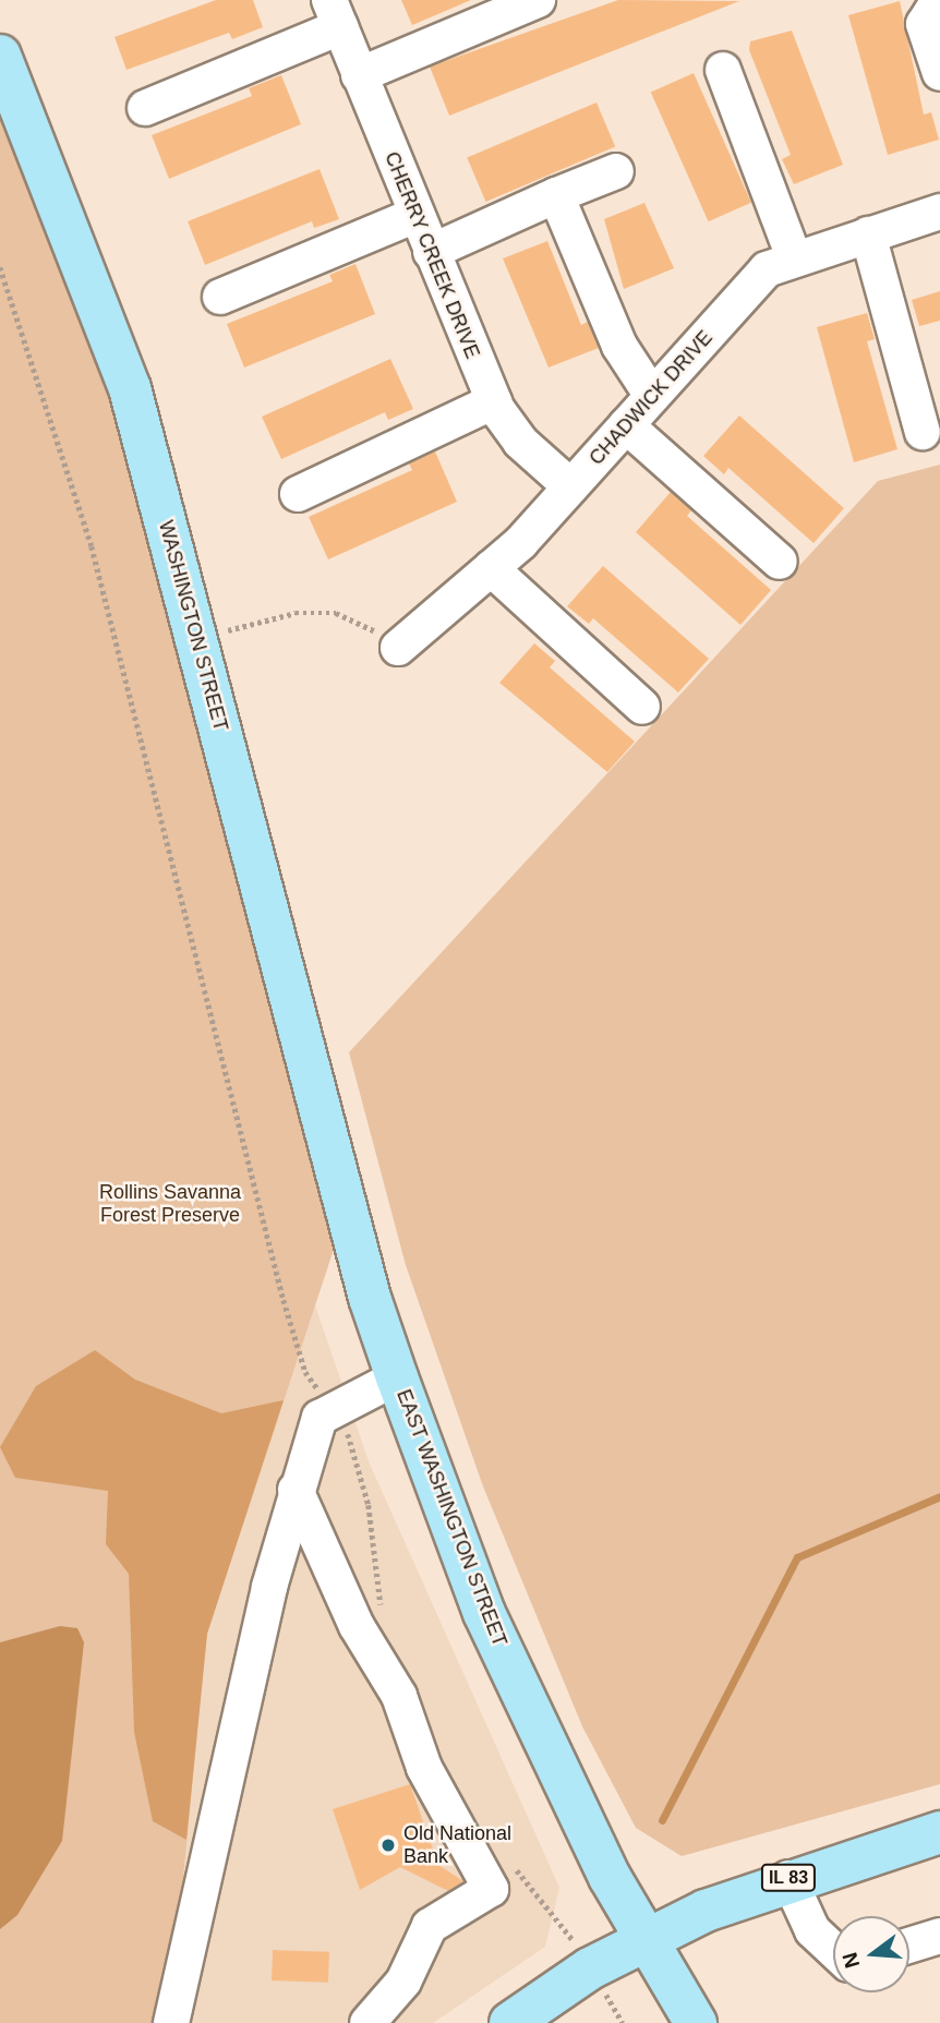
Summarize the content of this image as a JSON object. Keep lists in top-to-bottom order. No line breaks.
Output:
{"streets":{"main road":["WASHINGTON STREET","EAST WASHINGTON STREET","IL 83"],"street":["CHERRY CREEK DRIVE","CHADWICK DRIVE"]},"crossings":[["CHERRY CREEK DRIVE","CHADWICK DRIVE"],["WASHINGTON STREET","EAST WASHINGTON STREET"],["EAST WASHINGTON STREET","IL 83"]],"parks":["Rollins Savanna Forest Preserve"],"places":["Old National Bank"],"north":"left"}
